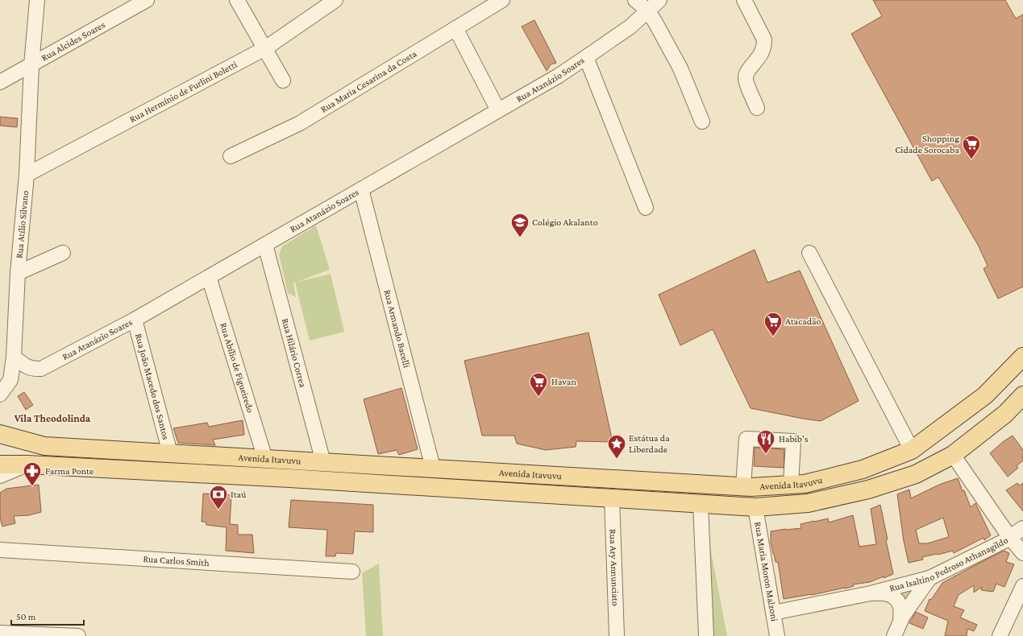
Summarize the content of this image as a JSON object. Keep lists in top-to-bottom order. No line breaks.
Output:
{"streets":{"main road":["Avenida Itavuvu"],"street":["Rua Alcides Soares","Rua Atanázio Soares","Rua Maria Cesarina da Costa","Rua Hermínio de Furlini Boletti","Rua Atílio Silvano","Rua Armando Bacelli","Rua Hilário Correa","Rua Abílio de Figueiredo","Rua João Macedo dos Santos","Rua Carlos Smith","Rua Isaltino Pedroso Athanagildo","Rua Ary Annunciato","Rua Maria Moron Malzoni"]},"crossings":[["Rua Alcides Soares","Rua Atílio Silvano"],["Rua Atanázio Soares","Rua Atílio Silvano"],["Rua Atanázio Soares","Rua Armando Bacelli"],["Rua Atanázio Soares","Rua Hilário Correa"],["Rua Atanázio Soares","Rua Abílio de Figueiredo"],["Rua Atanázio Soares","Rua João Macedo dos Santos"],["Rua Hermínio de Furlini Boletti","Rua Atílio Silvano"],["Rua Armando Bacelli","Avenida Itavuvu"],["Rua Hilário Correa","Avenida Itavuvu"],["Rua Abílio de Figueiredo","Avenida Itavuvu"],["Rua João Macedo dos Santos","Avenida Itavuvu"],["Avenida Itavuvu","Rua Ary Annunciato"],["Avenida Itavuvu","Rua Maria Moron Malzoni"],["Rua Isaltino Pedroso Athanagildo","Rua Maria Moron Malzoni"]],"districts":["Vila Theodolinda"],"places":{"supermarket":["Shopping Cidade Sorocaba","Atacadão","Havan"],"school or university":["Colégio Akalanto"],"restaurant":["Habib's"],"place":["Estátua da Liberdade"],"pharmacy":["Farma Ponte"],"bank":["Itaú"]},"scale_bar":"50 m"}
